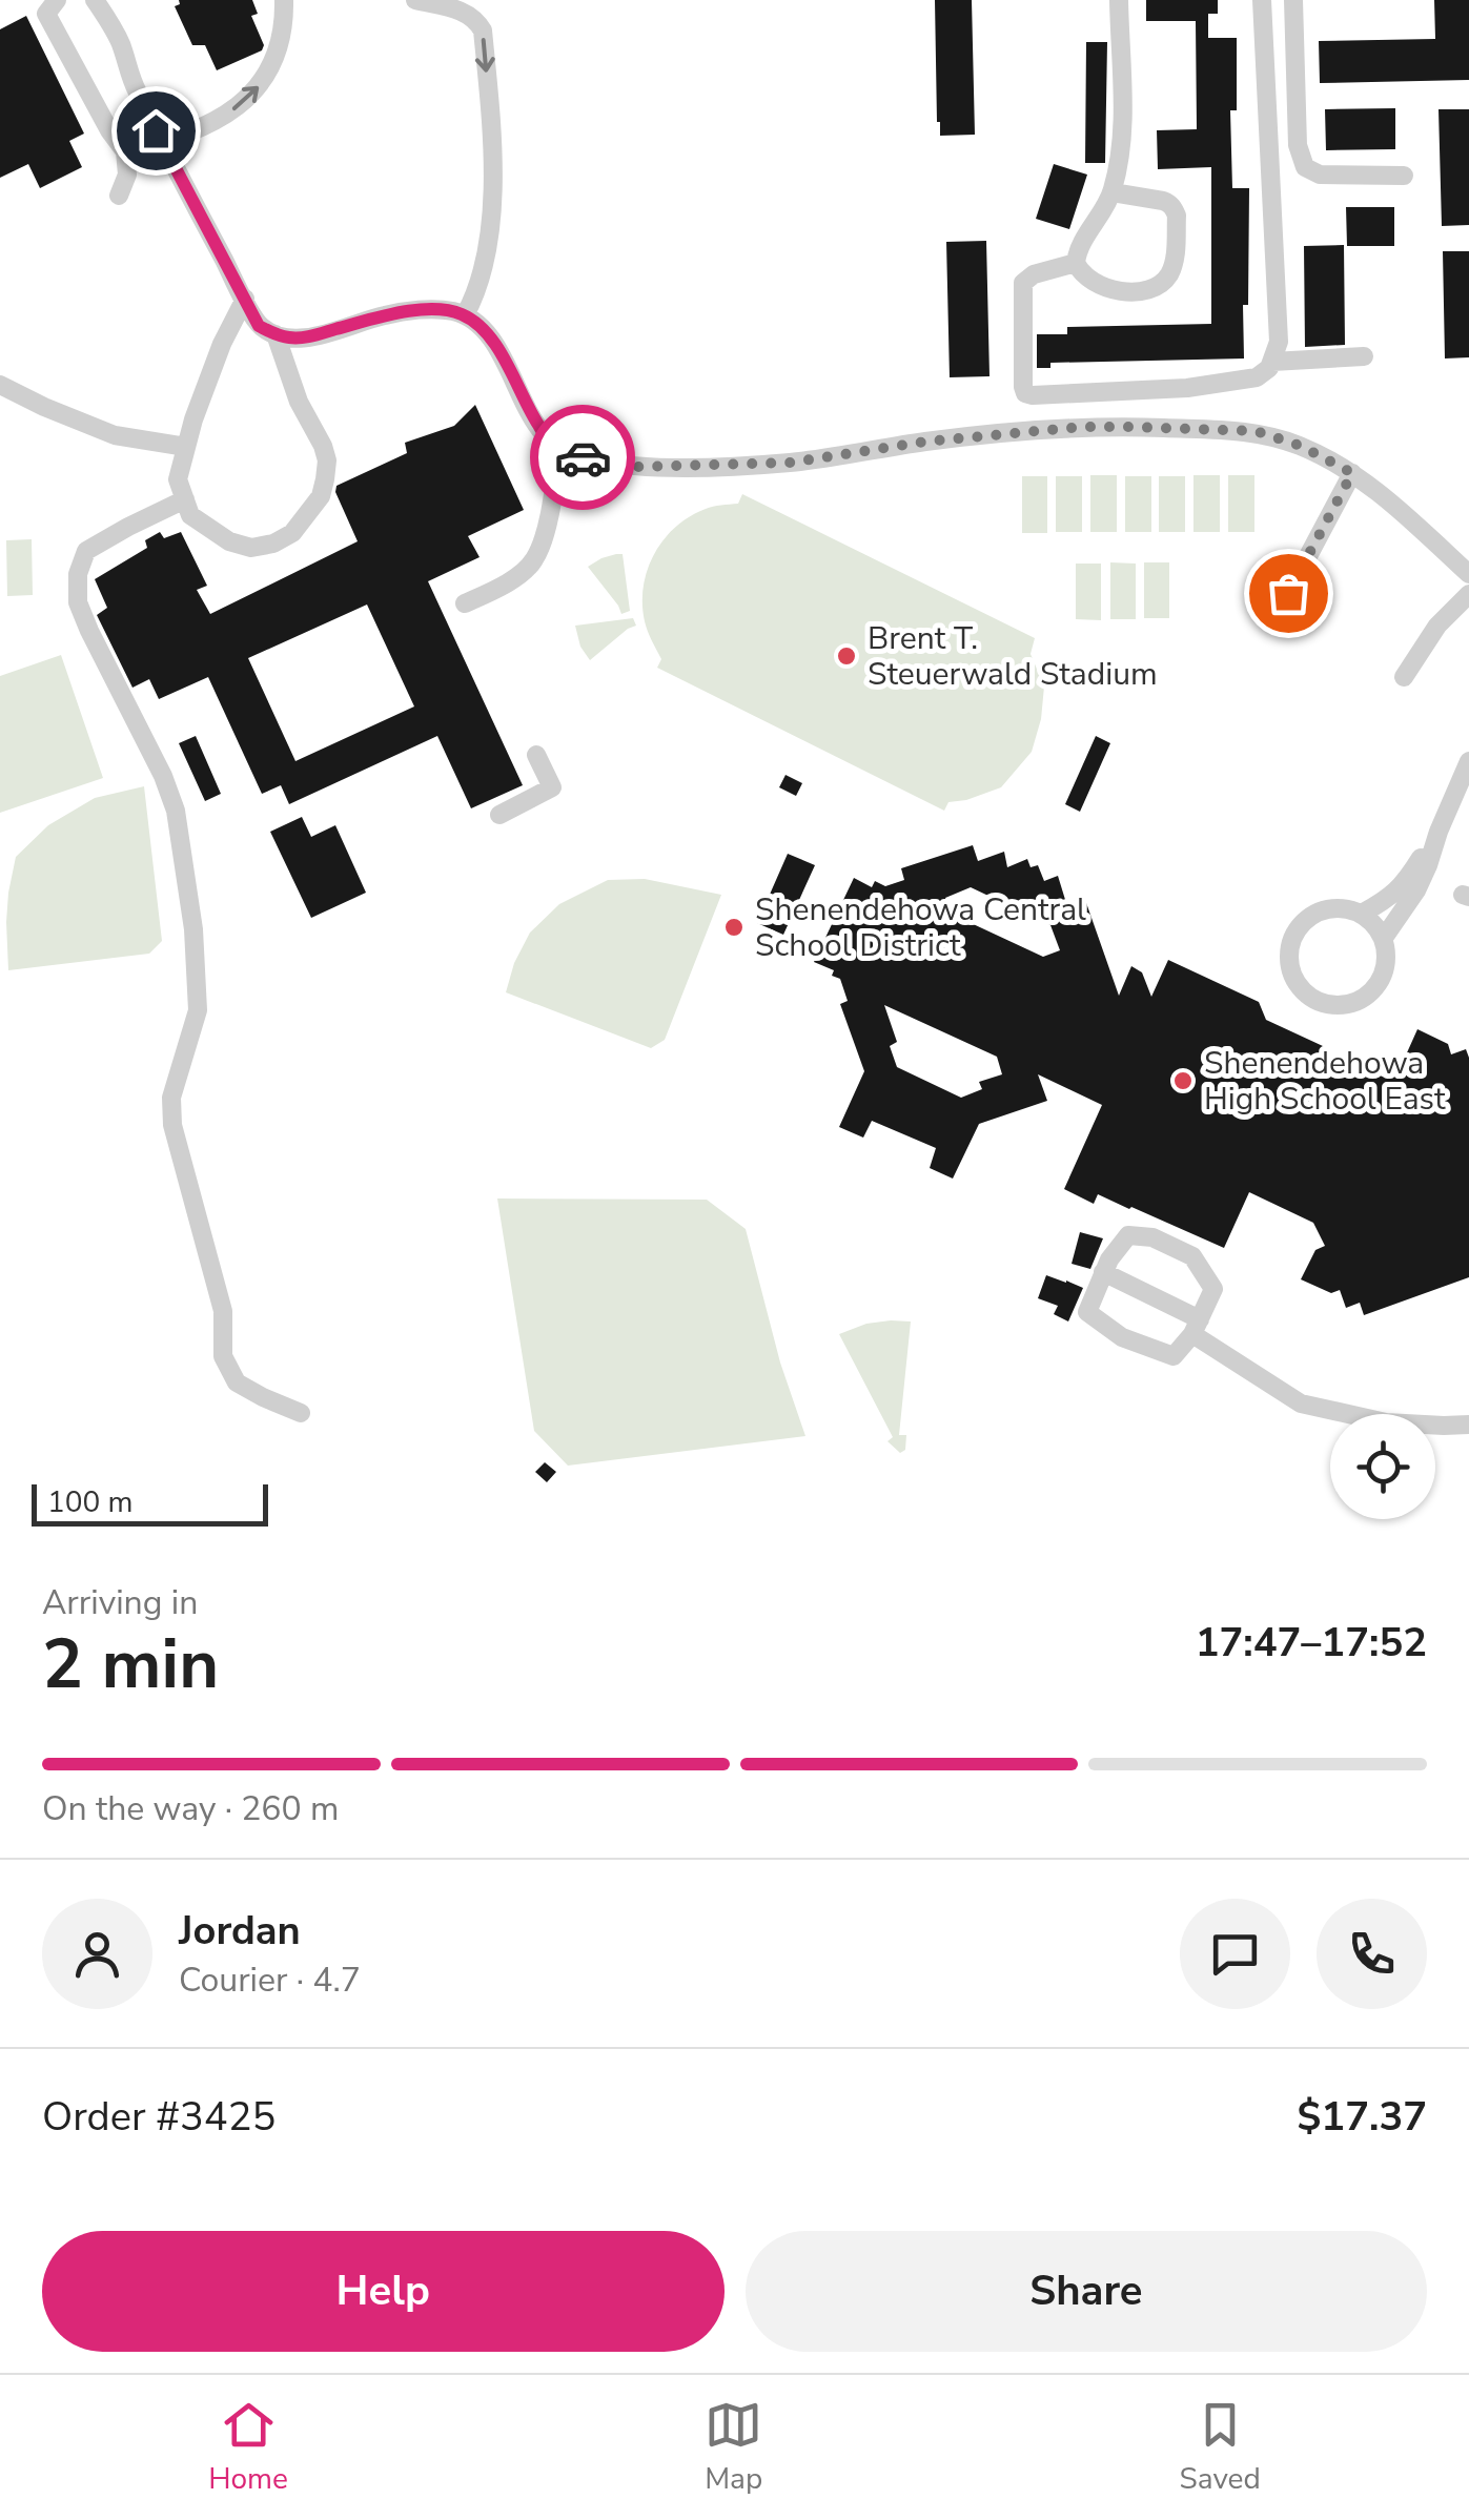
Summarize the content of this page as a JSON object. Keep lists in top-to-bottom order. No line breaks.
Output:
{"places":["Brent T. Steuerwald Stadium","Shenendehowa Central School District","Shenendehowa High School East"],"scale_bar":"100 m","page":{"scale":"100 m","heading":["2 min","Arriving in","17:47–17:52"],"panel":["Jordan","Courier · 4.7","Order #3425","$17.37"],"bar":"On the way · 260 m","buttons":["Help","Share"],"tabs":["Home","Map","Saved"]}}
